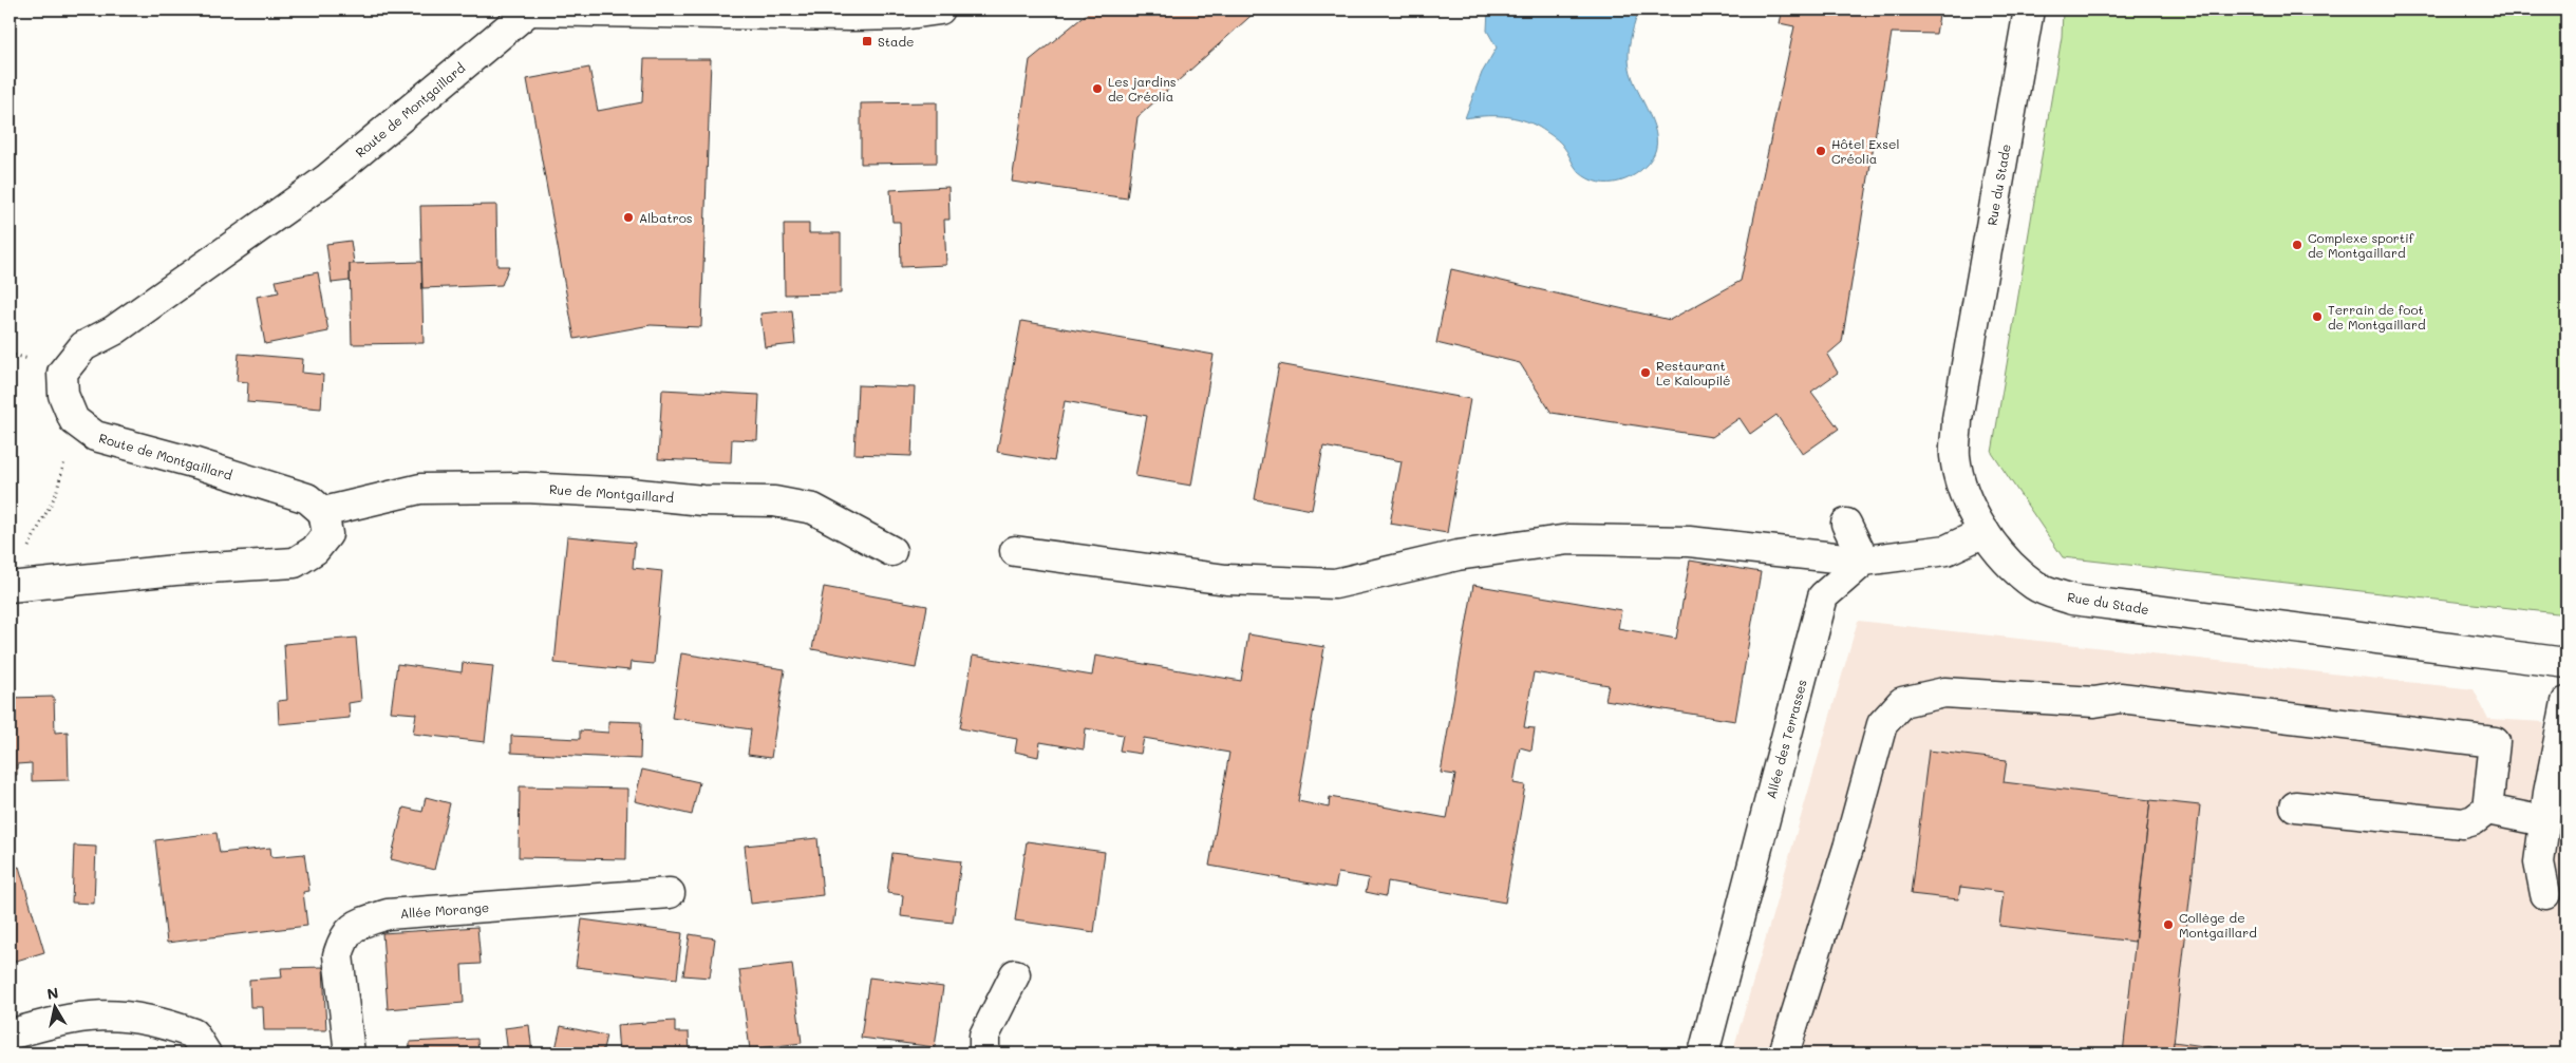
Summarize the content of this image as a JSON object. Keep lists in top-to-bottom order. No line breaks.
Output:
{"streets":{"street":["Route de Montgaillard","Rue du Stade","Rue de Montgaillard","Allée des Terrasses","Allée Morange"]},"crossings":[["Route de Montgaillard","Rue de Montgaillard"]],"places":{"transit":["Stade"],"other":["Les jardins de Créolia","Hôtel Exsel Créolia","Albatros","Complexe sportif de Montgaillard","Terrain de foot de Montgaillard","Restaurant Le Kaloupilé","Collège de Montgaillard"]},"north":"top"}
